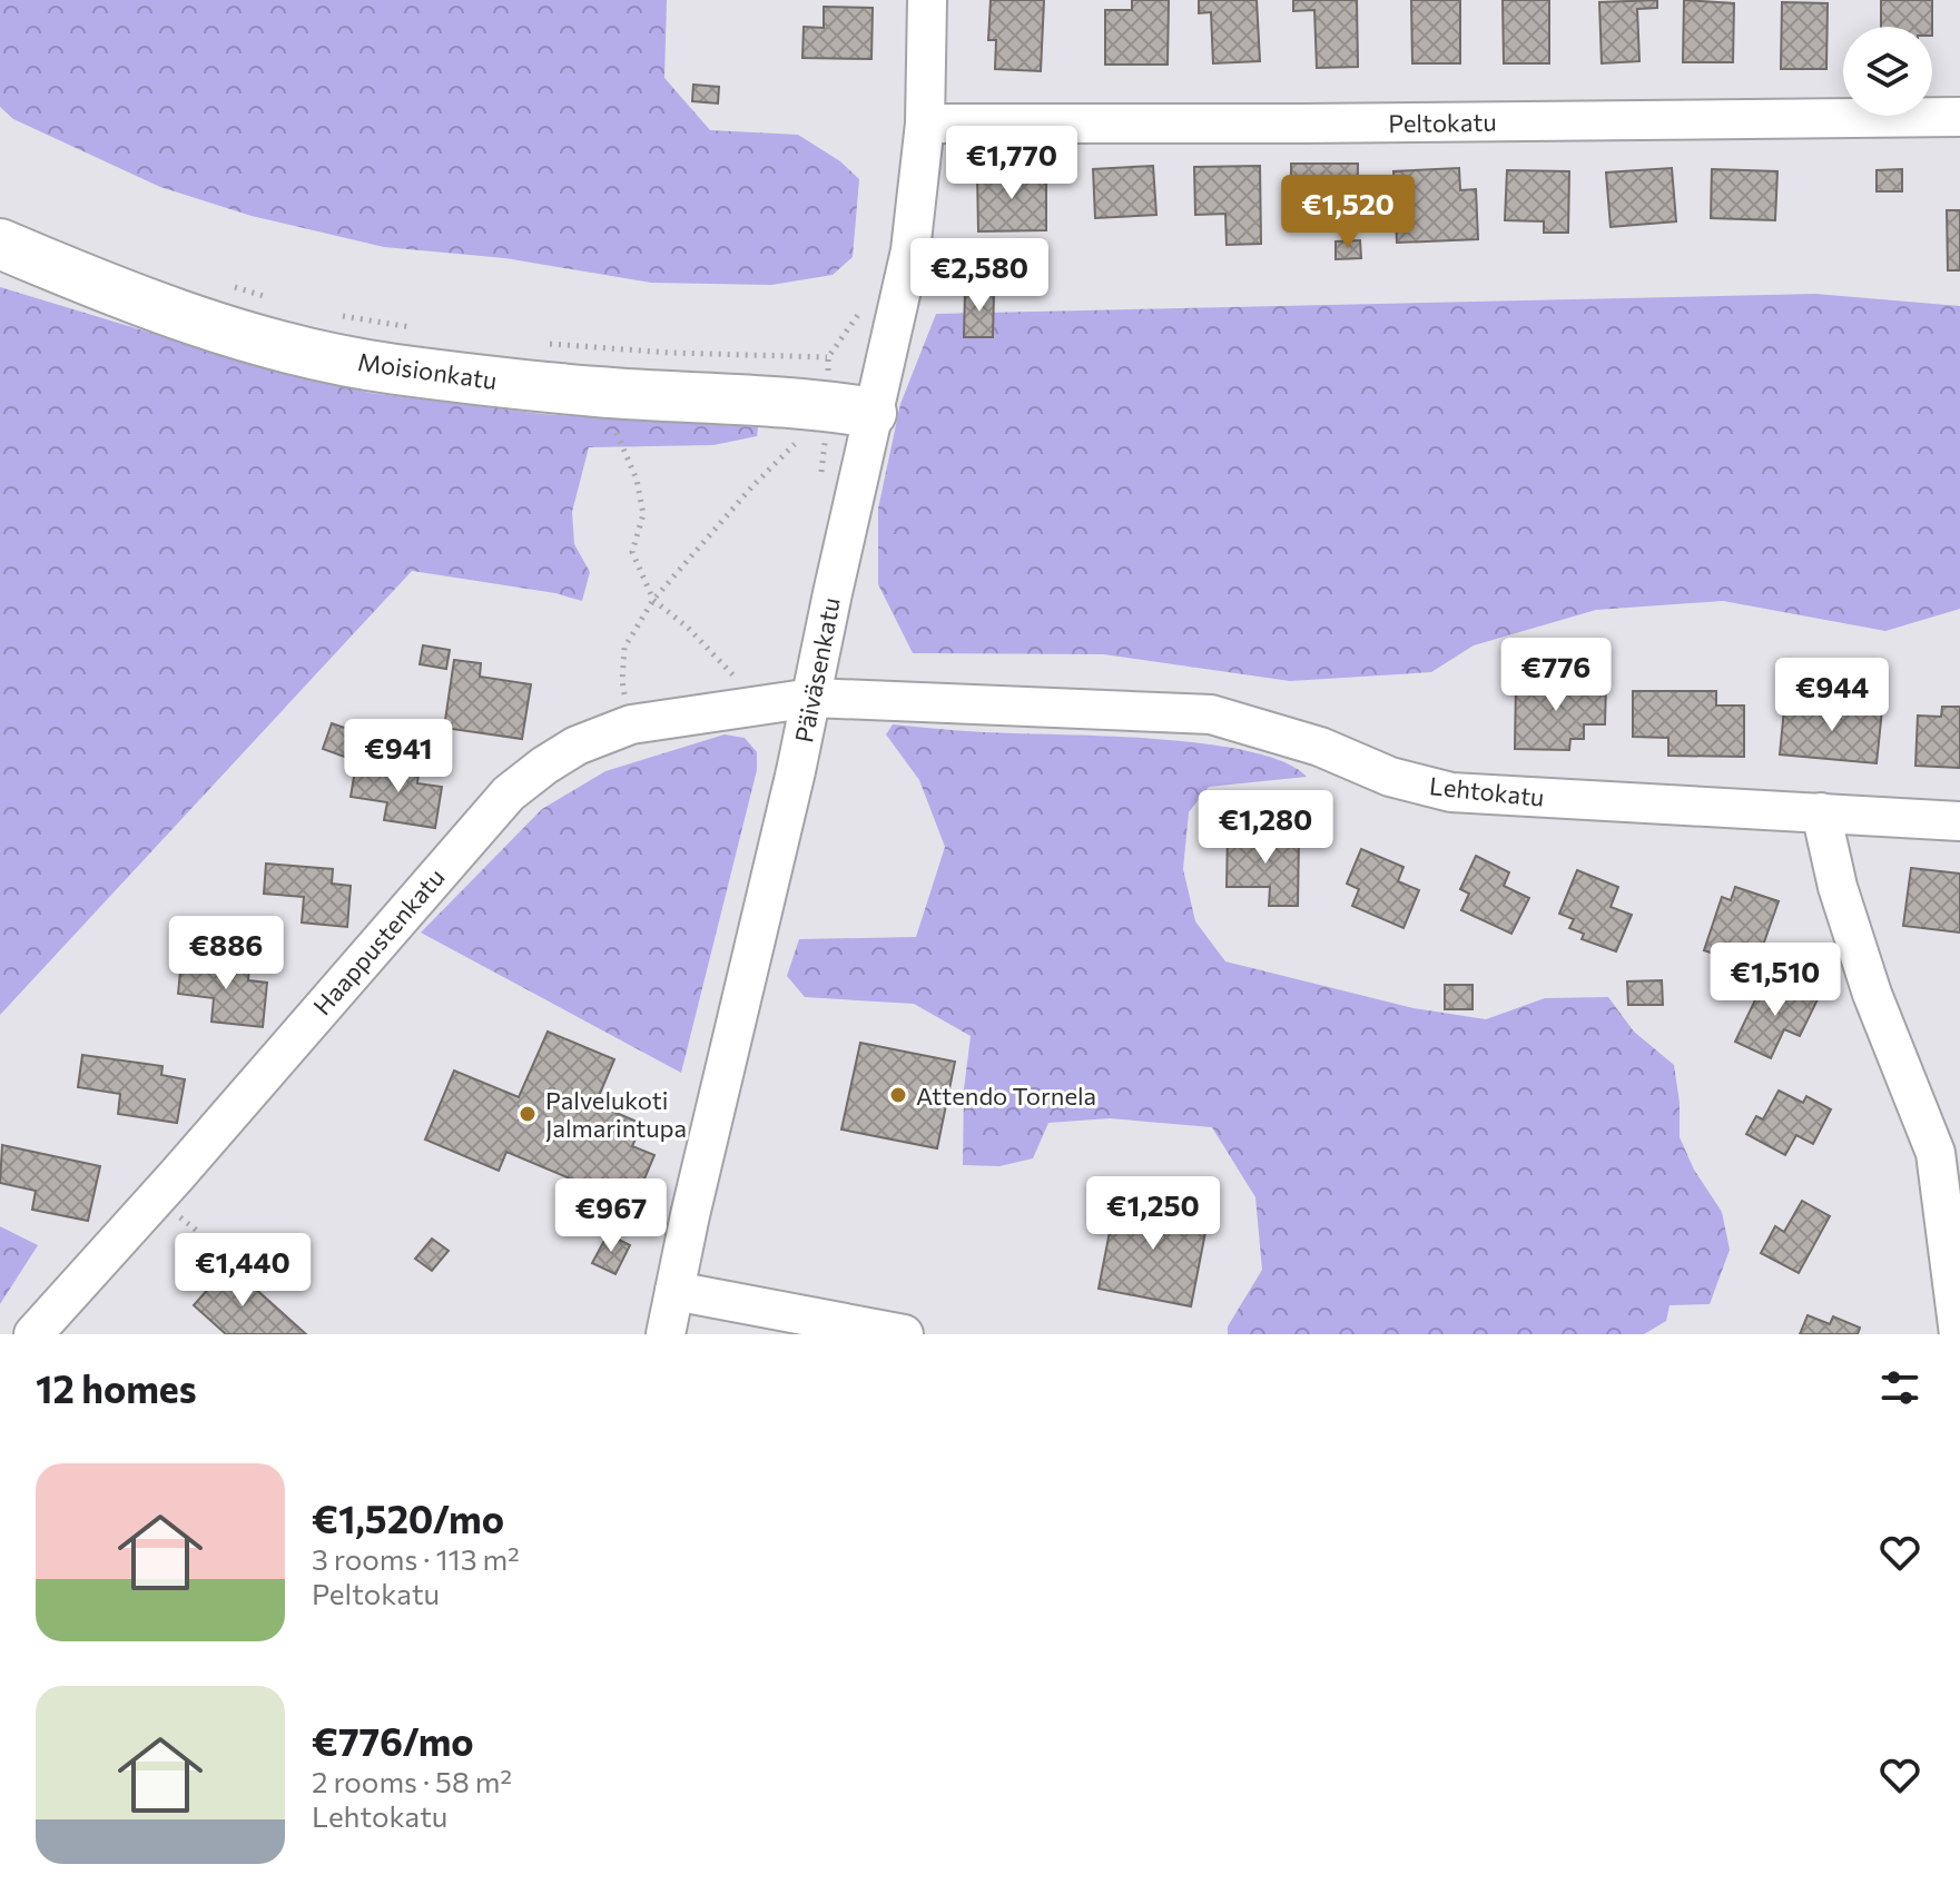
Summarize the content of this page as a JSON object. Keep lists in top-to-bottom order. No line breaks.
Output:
{"streets":{"street":["Peltokatu","Moisionkatu","Päiväsenkatu","Lehtokatu","Haappustenkatu"]},"crossings":[["Peltokatu","Päiväsenkatu"],["Moisionkatu","Päiväsenkatu"],["Päiväsenkatu","Lehtokatu"],["Päiväsenkatu","Haappustenkatu"],["Lehtokatu","Haappustenkatu"]],"places":["Attendo Tornela","Palvelukoti Jalmarintupa"],"page":{"price":["€1,770","€1,520","€2,580","€776","€944","€941","€1,280","€886","€1,510","€1,250","€967","€1,440"],"heading":"12 homes","list":[{"name":"€1,520/mo","note":"3 rooms · 113 m² · Peltokatu"},{"name":"€776/mo","note":"2 rooms · 58 m² · Lehtokatu"}]}}
